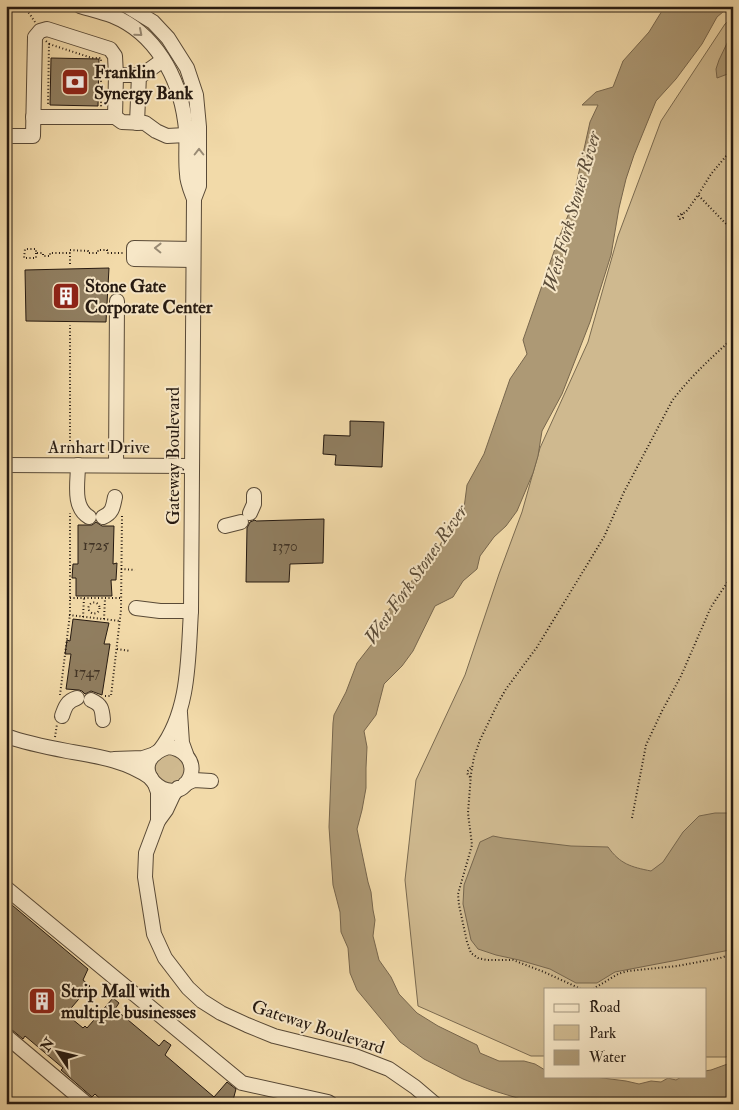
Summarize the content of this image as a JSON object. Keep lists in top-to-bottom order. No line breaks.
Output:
{"streets":{"street":["Arnhart Drive","Gateway Boulevard"]},"crossings":[["Arnhart Drive","Gateway Boulevard"]],"water":["West Fork Stones River"],"places":{"bank":["Franklin Synergy Bank"],"building":["Stone Gate Corporate Center","Strip Mall with multiple businesses"]},"house_numbers":["1725","1370","1747"],"legend":["Road","Park","Water"],"north":"top left"}
